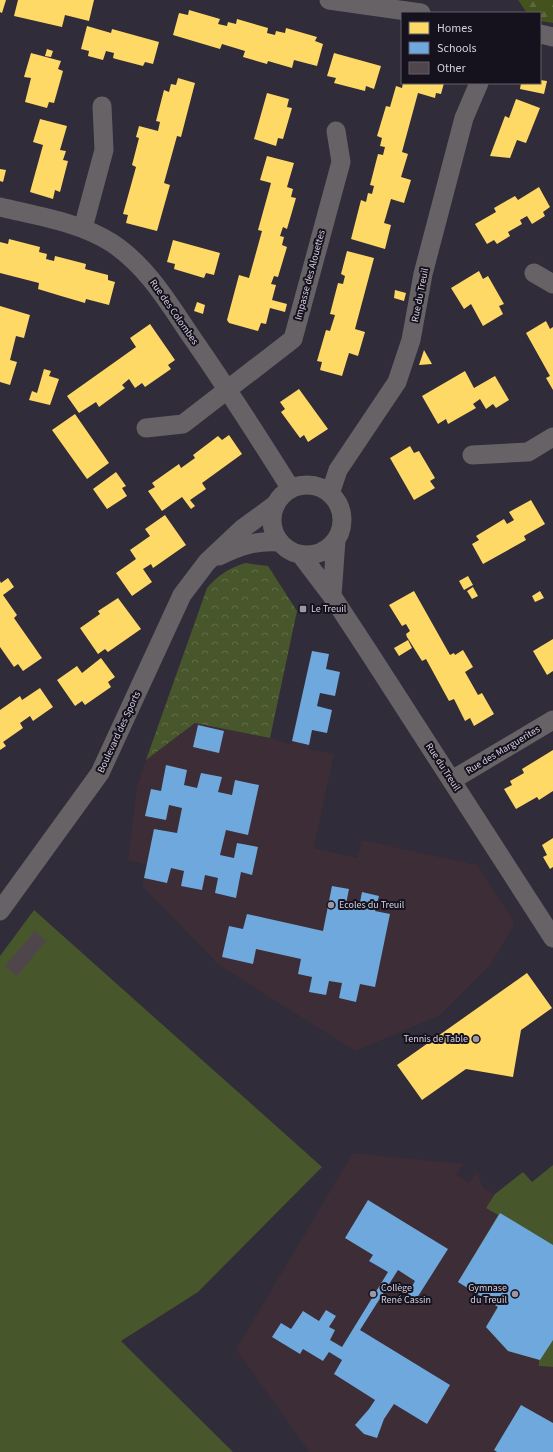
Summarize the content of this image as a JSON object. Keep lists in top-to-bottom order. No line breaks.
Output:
{"streets":{"street":["Impasse des Alouettes","Rue du Treuil","Rue des Colombes","Boulevard des Sports","Rue des Marguerites"]},"crossings":[["Impasse des Alouettes","Rue des Colombes"],["Rue du Treuil","Rue des Colombes"],["Rue du Treuil","Boulevard des Sports"],["Rue du Treuil","Rue des Marguerites"],["Rue des Colombes","Boulevard des Sports"]],"places":{"transit":["Le Treuil"],"other":["Ecoles du Treuil","Tennis de Table","Collège René Cassin","Gymnase du Treuil"]},"legend":["Homes","Schools","Other"]}
